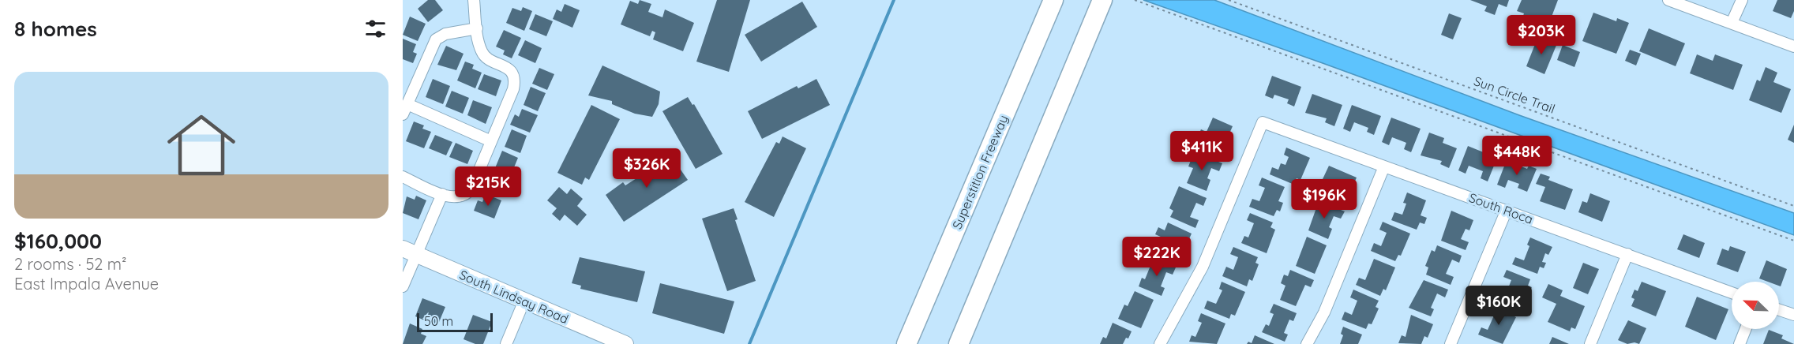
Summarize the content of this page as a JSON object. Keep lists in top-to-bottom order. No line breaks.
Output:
{"streets":{"highway":["Superstition Freeway"],"main road":["South Lindsay Road"],"street":["South Roca"],"path":["Sun Circle Trail"]},"scale_bar":"50 m","north":"top left","page":{"heading":"8 homes","price":["$203K","$411K","$448K","$326K","$215K","$196K","$222K","$160K"],"list":[{"name":"$160,000","note":"2 rooms · 52 m² · East Impala Avenue"}],"scale":"50 m"}}
